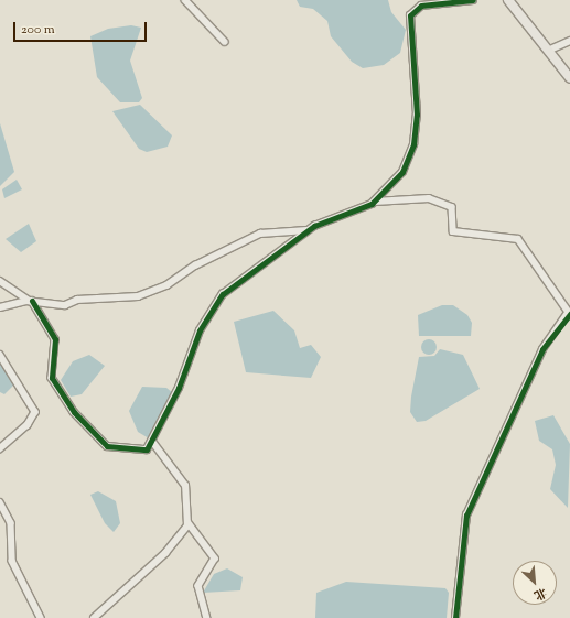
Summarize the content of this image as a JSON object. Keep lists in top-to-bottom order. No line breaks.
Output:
{"scale_bar":"200 m","north":"bottom right"}
